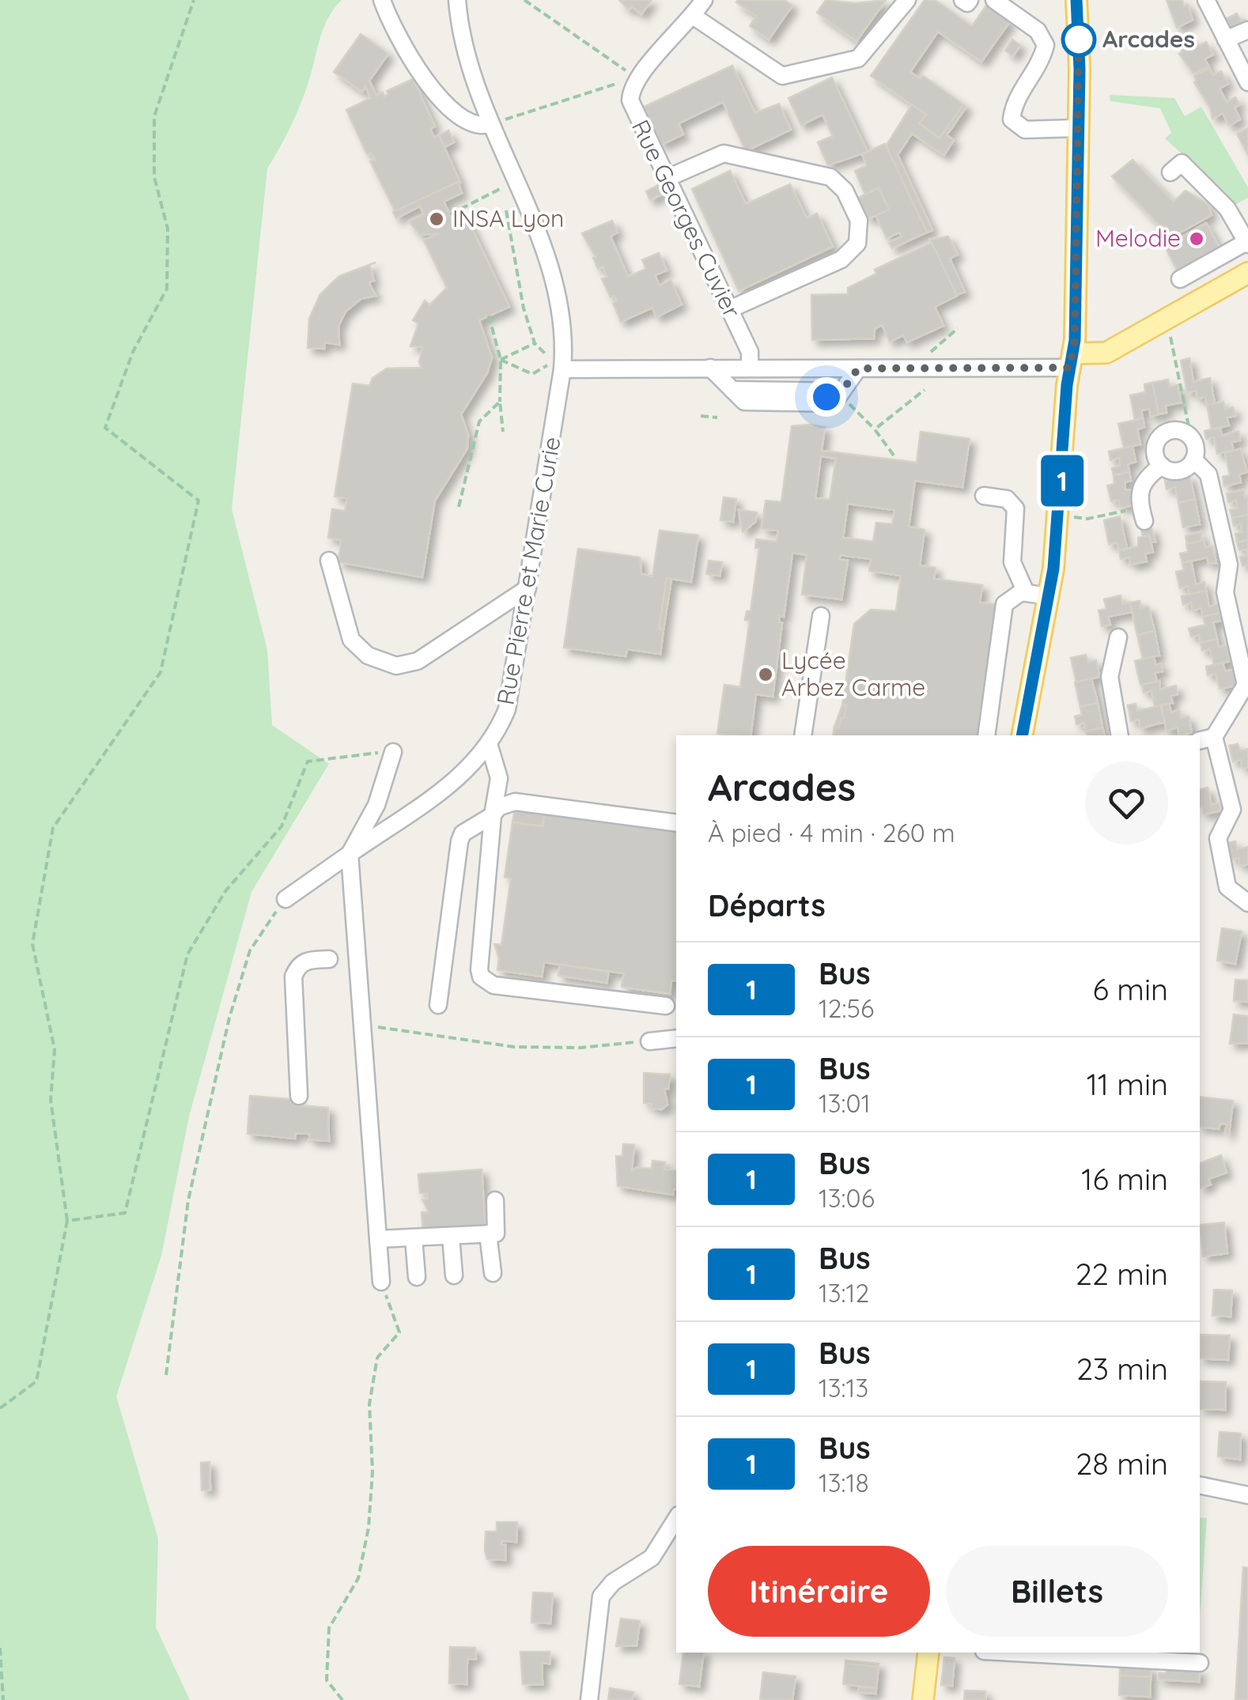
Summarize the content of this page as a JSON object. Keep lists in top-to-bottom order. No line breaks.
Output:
{"streets":{"street":["Rue Georges Cuvier","Rue Pierre et Marie Curie"]},"places":["Arcades","INSA Lyon","Melodie","Lycée Arbez Carme"],"lines":["bus line 1"],"page":{"on_map":"1","heading":[["Arcades","À pied · 4 min · 260 m"],"Départs"],"list":[{"mark":"1","name":"Bus","note":"12:56","value":"6 min"},{"mark":"1","name":"Bus","note":"13:01","value":"11 min"},{"mark":"1","name":"Bus","note":"13:06","value":"16 min"},{"mark":"1","name":"Bus","note":"13:12","value":"22 min"},{"mark":"1","name":"Bus","note":"13:13","value":"23 min"},{"mark":"1","name":"Bus","note":"13:18","value":"28 min"}],"buttons":["Itinéraire","Billets"]}}
